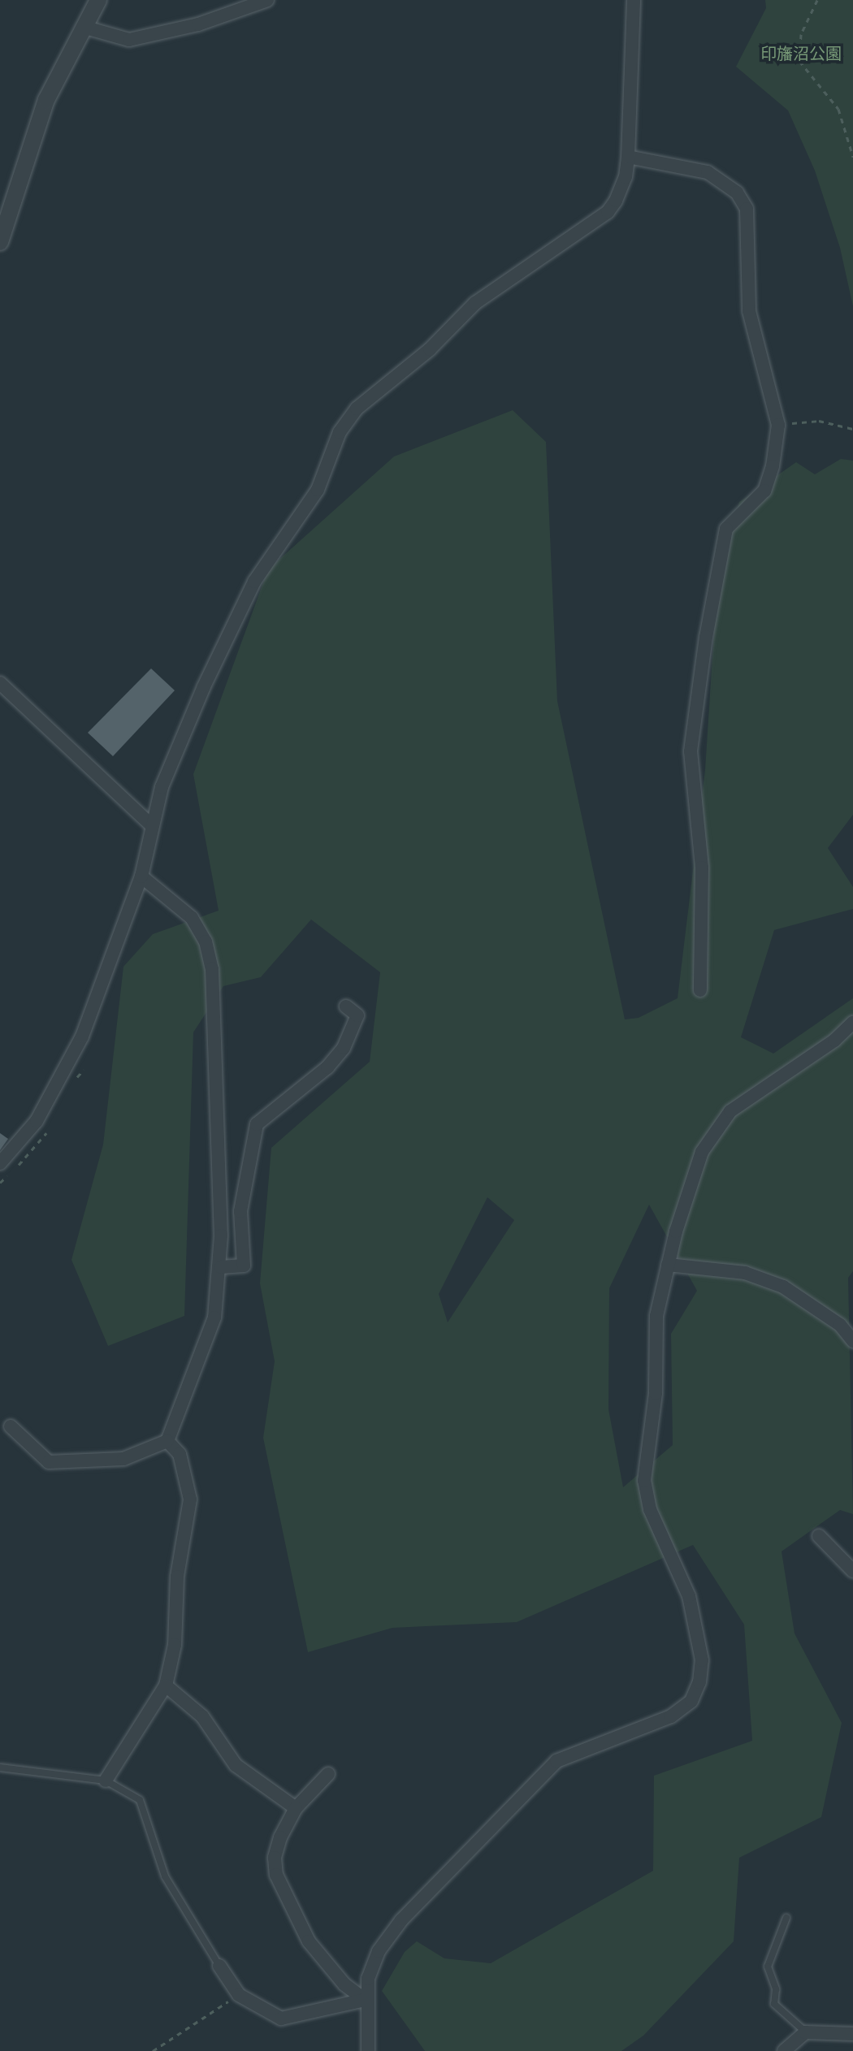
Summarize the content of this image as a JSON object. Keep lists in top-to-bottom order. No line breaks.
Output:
{"parks":["印旛沼公園"]}
